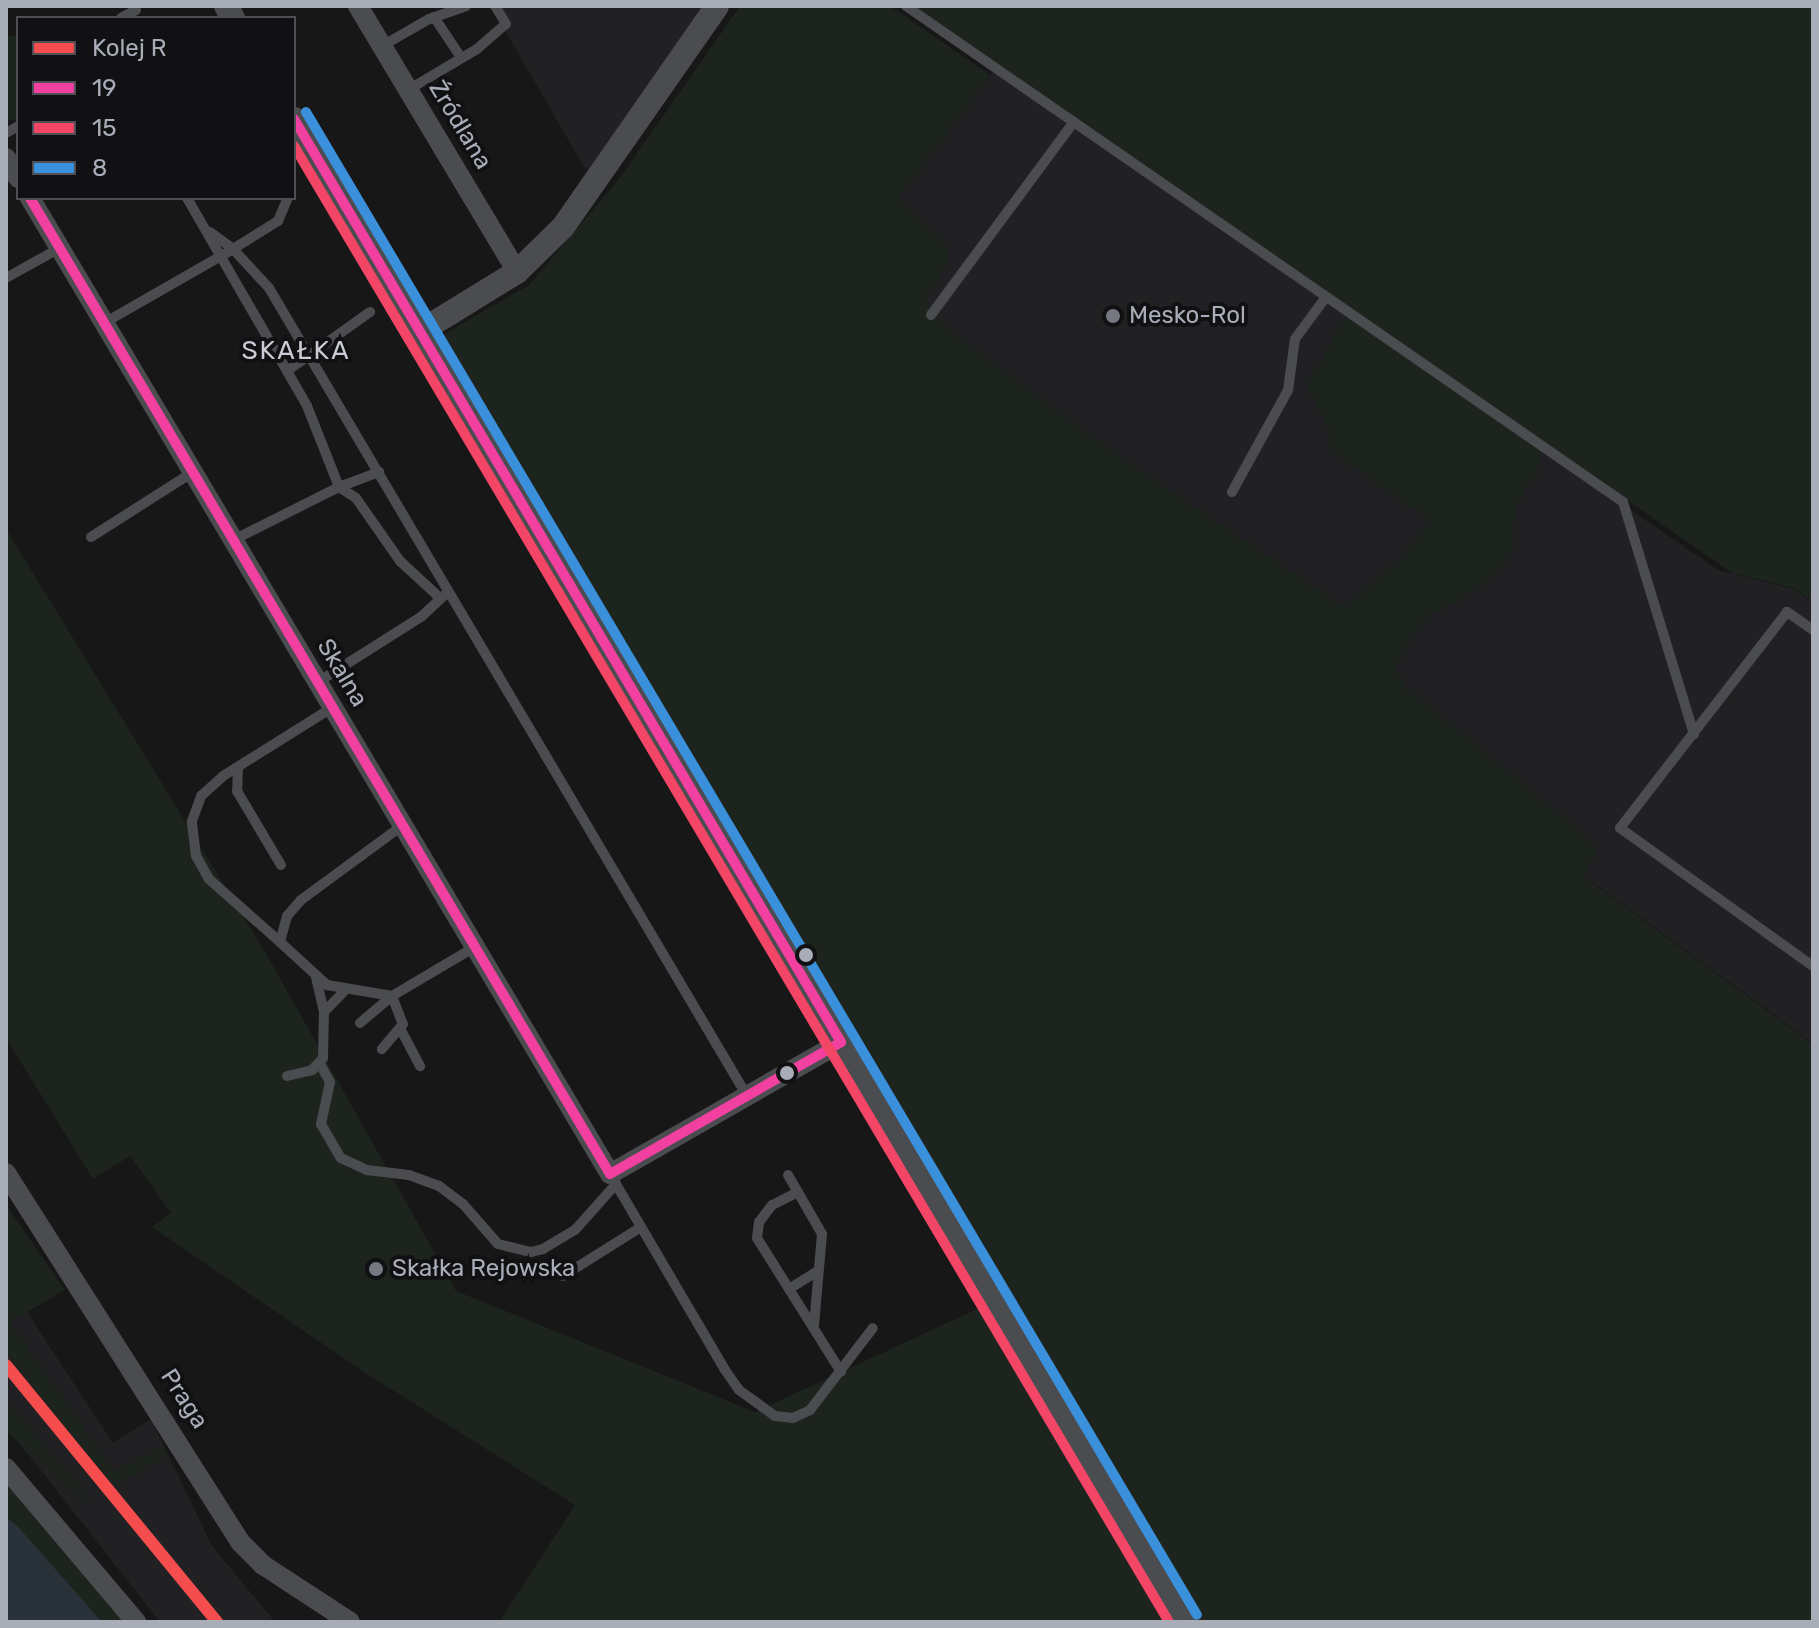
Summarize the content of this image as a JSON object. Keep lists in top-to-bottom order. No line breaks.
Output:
{"streets":{"street":["Źródlana","Skalna","Praga"]},"districts":["SKAŁKA"],"places":["Mesko-Rol","Skałka Rejowska"],"lines":["transit line 8","transit line 19","transit line 15","rail line R"],"legend":["Kolej R","19","15","8"]}
